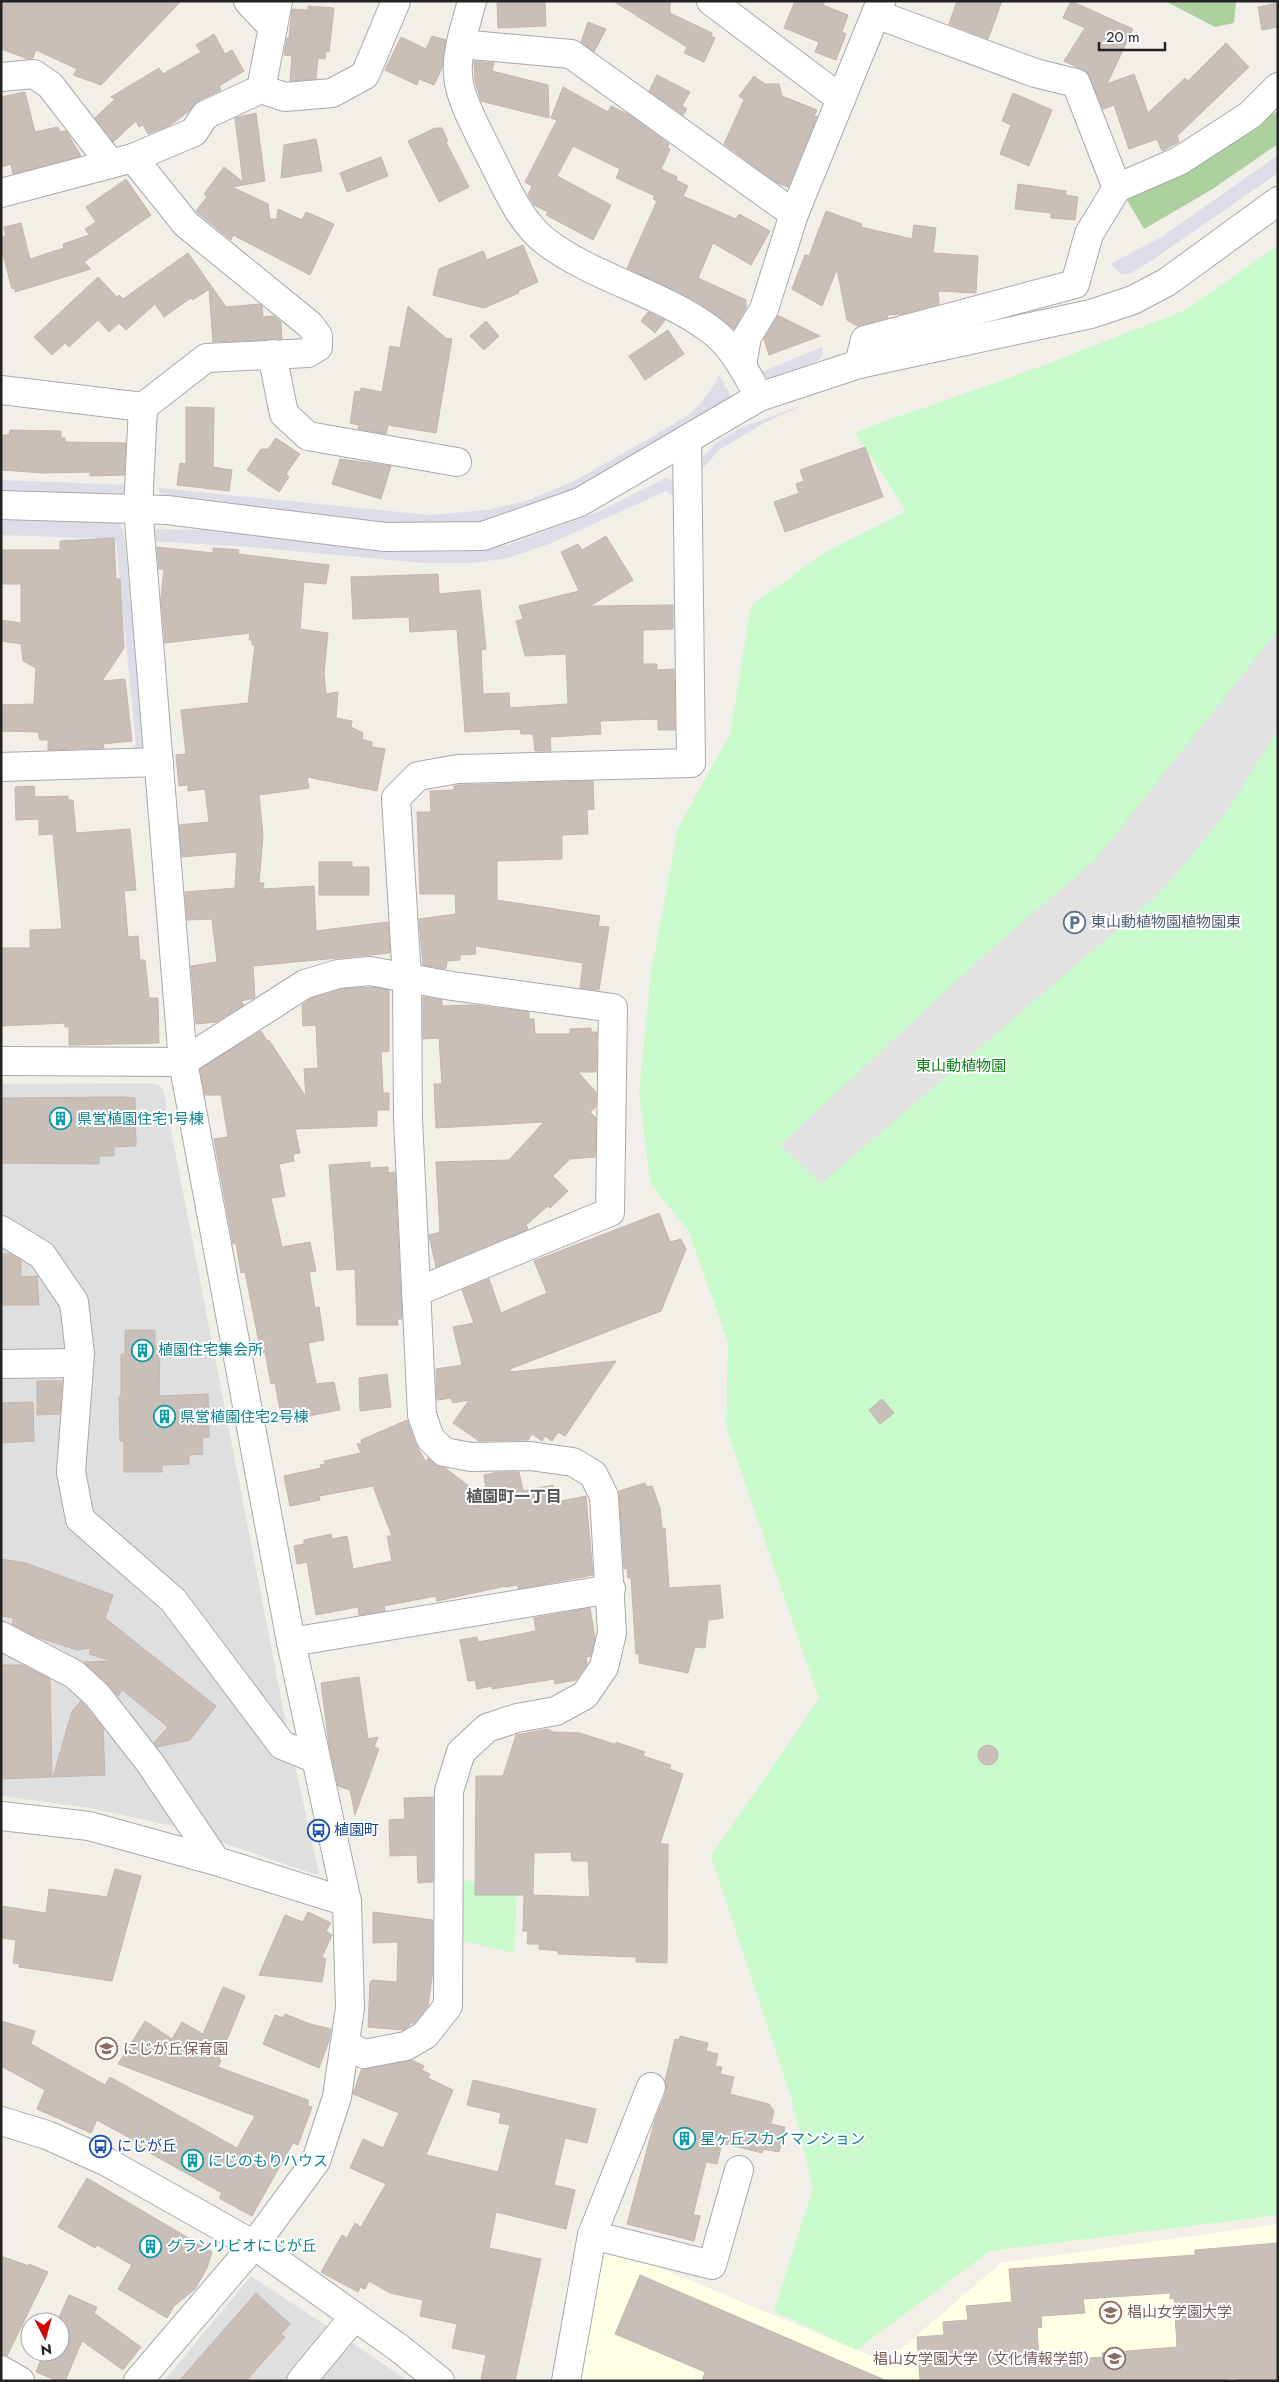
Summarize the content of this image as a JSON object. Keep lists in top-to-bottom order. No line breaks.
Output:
{"districts":["植園町一丁目"],"parks":["東山動植物園"],"places":{"parking":["東山動植物園植物園東"],"building":["県営植園住宅1号棟","植園住宅集会所","県営植園住宅2号棟","星ヶ丘スカイマンション","にじのもりハウス","グランリビオにじが丘"],"bus stop":["植園町","にじが丘"],"school or university":["にじが丘保育園","椙山女学園大学","椙山女学園大学（文化情報学部）"]},"scale_bar":"20 m","north":"bottom"}
